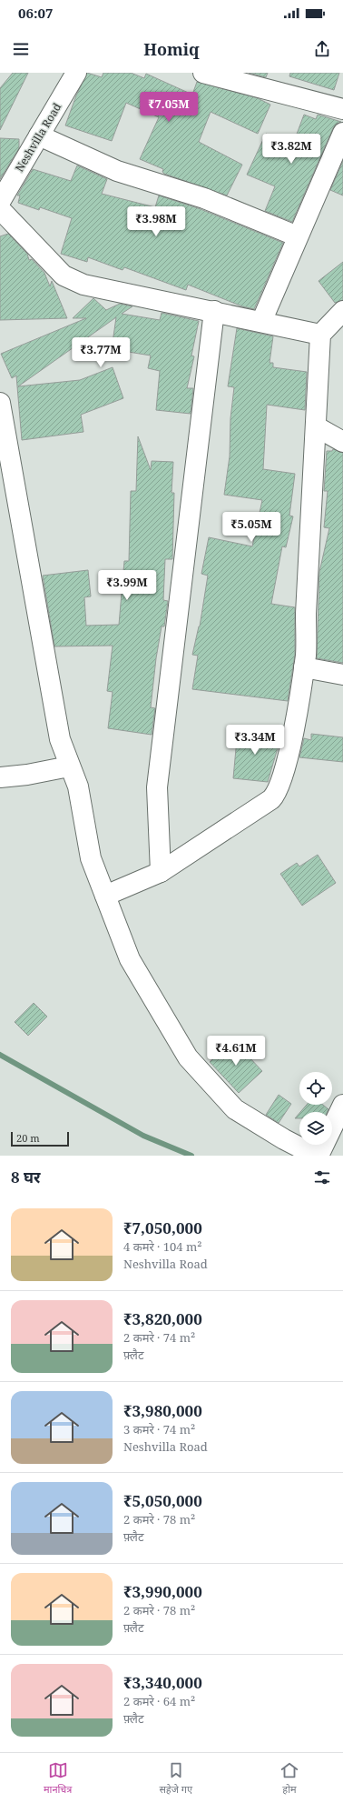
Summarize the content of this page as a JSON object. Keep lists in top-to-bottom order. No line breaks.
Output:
{"streets":{"street":["Neshvilla Road"]},"scale_bar":"20 m","page":{"status":"06:07","header":"Homiq","price":["₹7.05M","₹3.82M","₹3.98M","₹3.77M","₹5.05M","₹3.99M","₹3.34M","₹4.61M"],"scale":"20 m","heading":"8 घर","list":[{"name":"₹7,050,000","note":"4 कमरे · 104 m² · Neshvilla Road"},{"name":"₹3,820,000","note":"2 कमरे · 74 m² · फ़्लैट"},{"name":"₹3,980,000","note":"3 कमरे · 74 m² · Neshvilla Road"},{"name":"₹5,050,000","note":"2 कमरे · 78 m² · फ़्लैट"},{"name":"₹3,990,000","note":"2 कमरे · 78 m² · फ़्लैट"},{"name":"₹3,340,000","note":"2 कमरे · 64 m² · फ़्लैट"}],"tabs":["मानचित्र","सहेजे गए","होम"]}}
